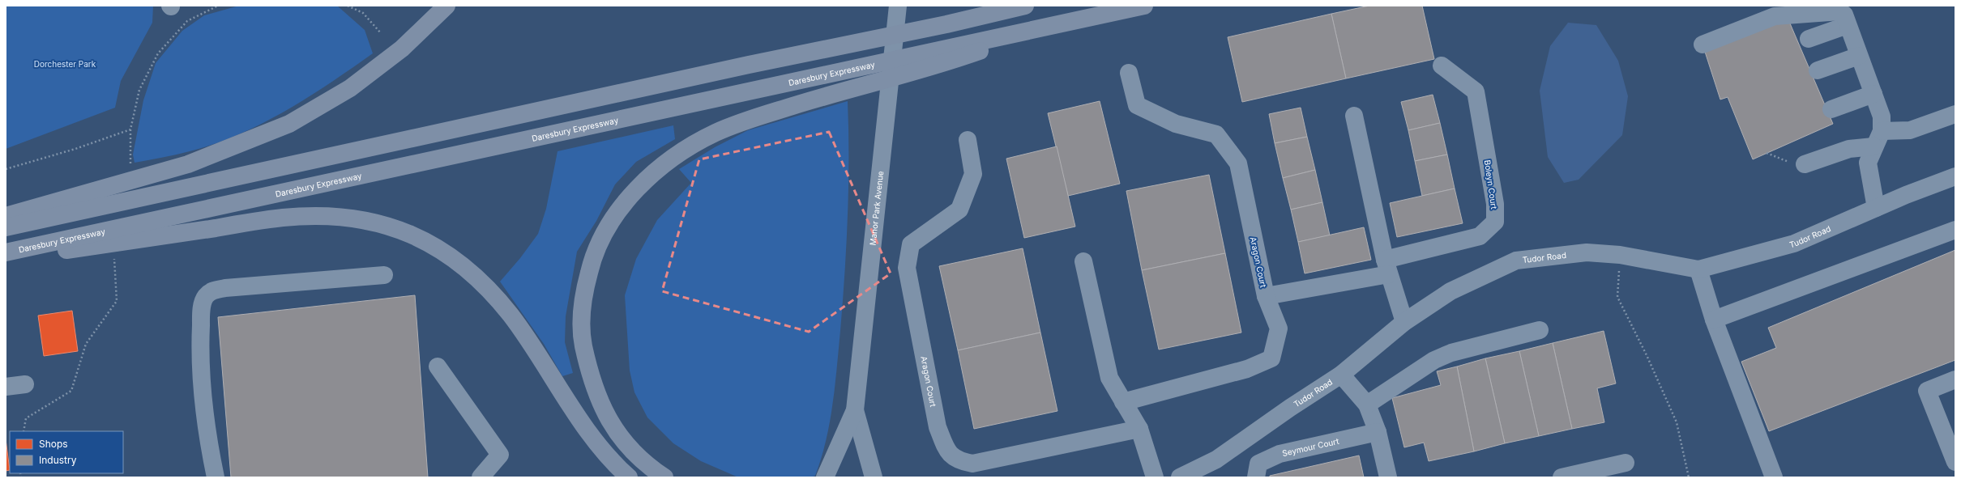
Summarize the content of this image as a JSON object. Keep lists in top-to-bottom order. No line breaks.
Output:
{"streets":{"main road":["Daresbury Expressway"],"street":["Boleyn Court","Manor Park Avenue","Tudor Road","Aragon Court","Seymour Court"]},"crossings":[["Boleyn Court","Aragon Court"]],"parks":["Dorchester Park"],"legend":["Shops","Industry"]}
